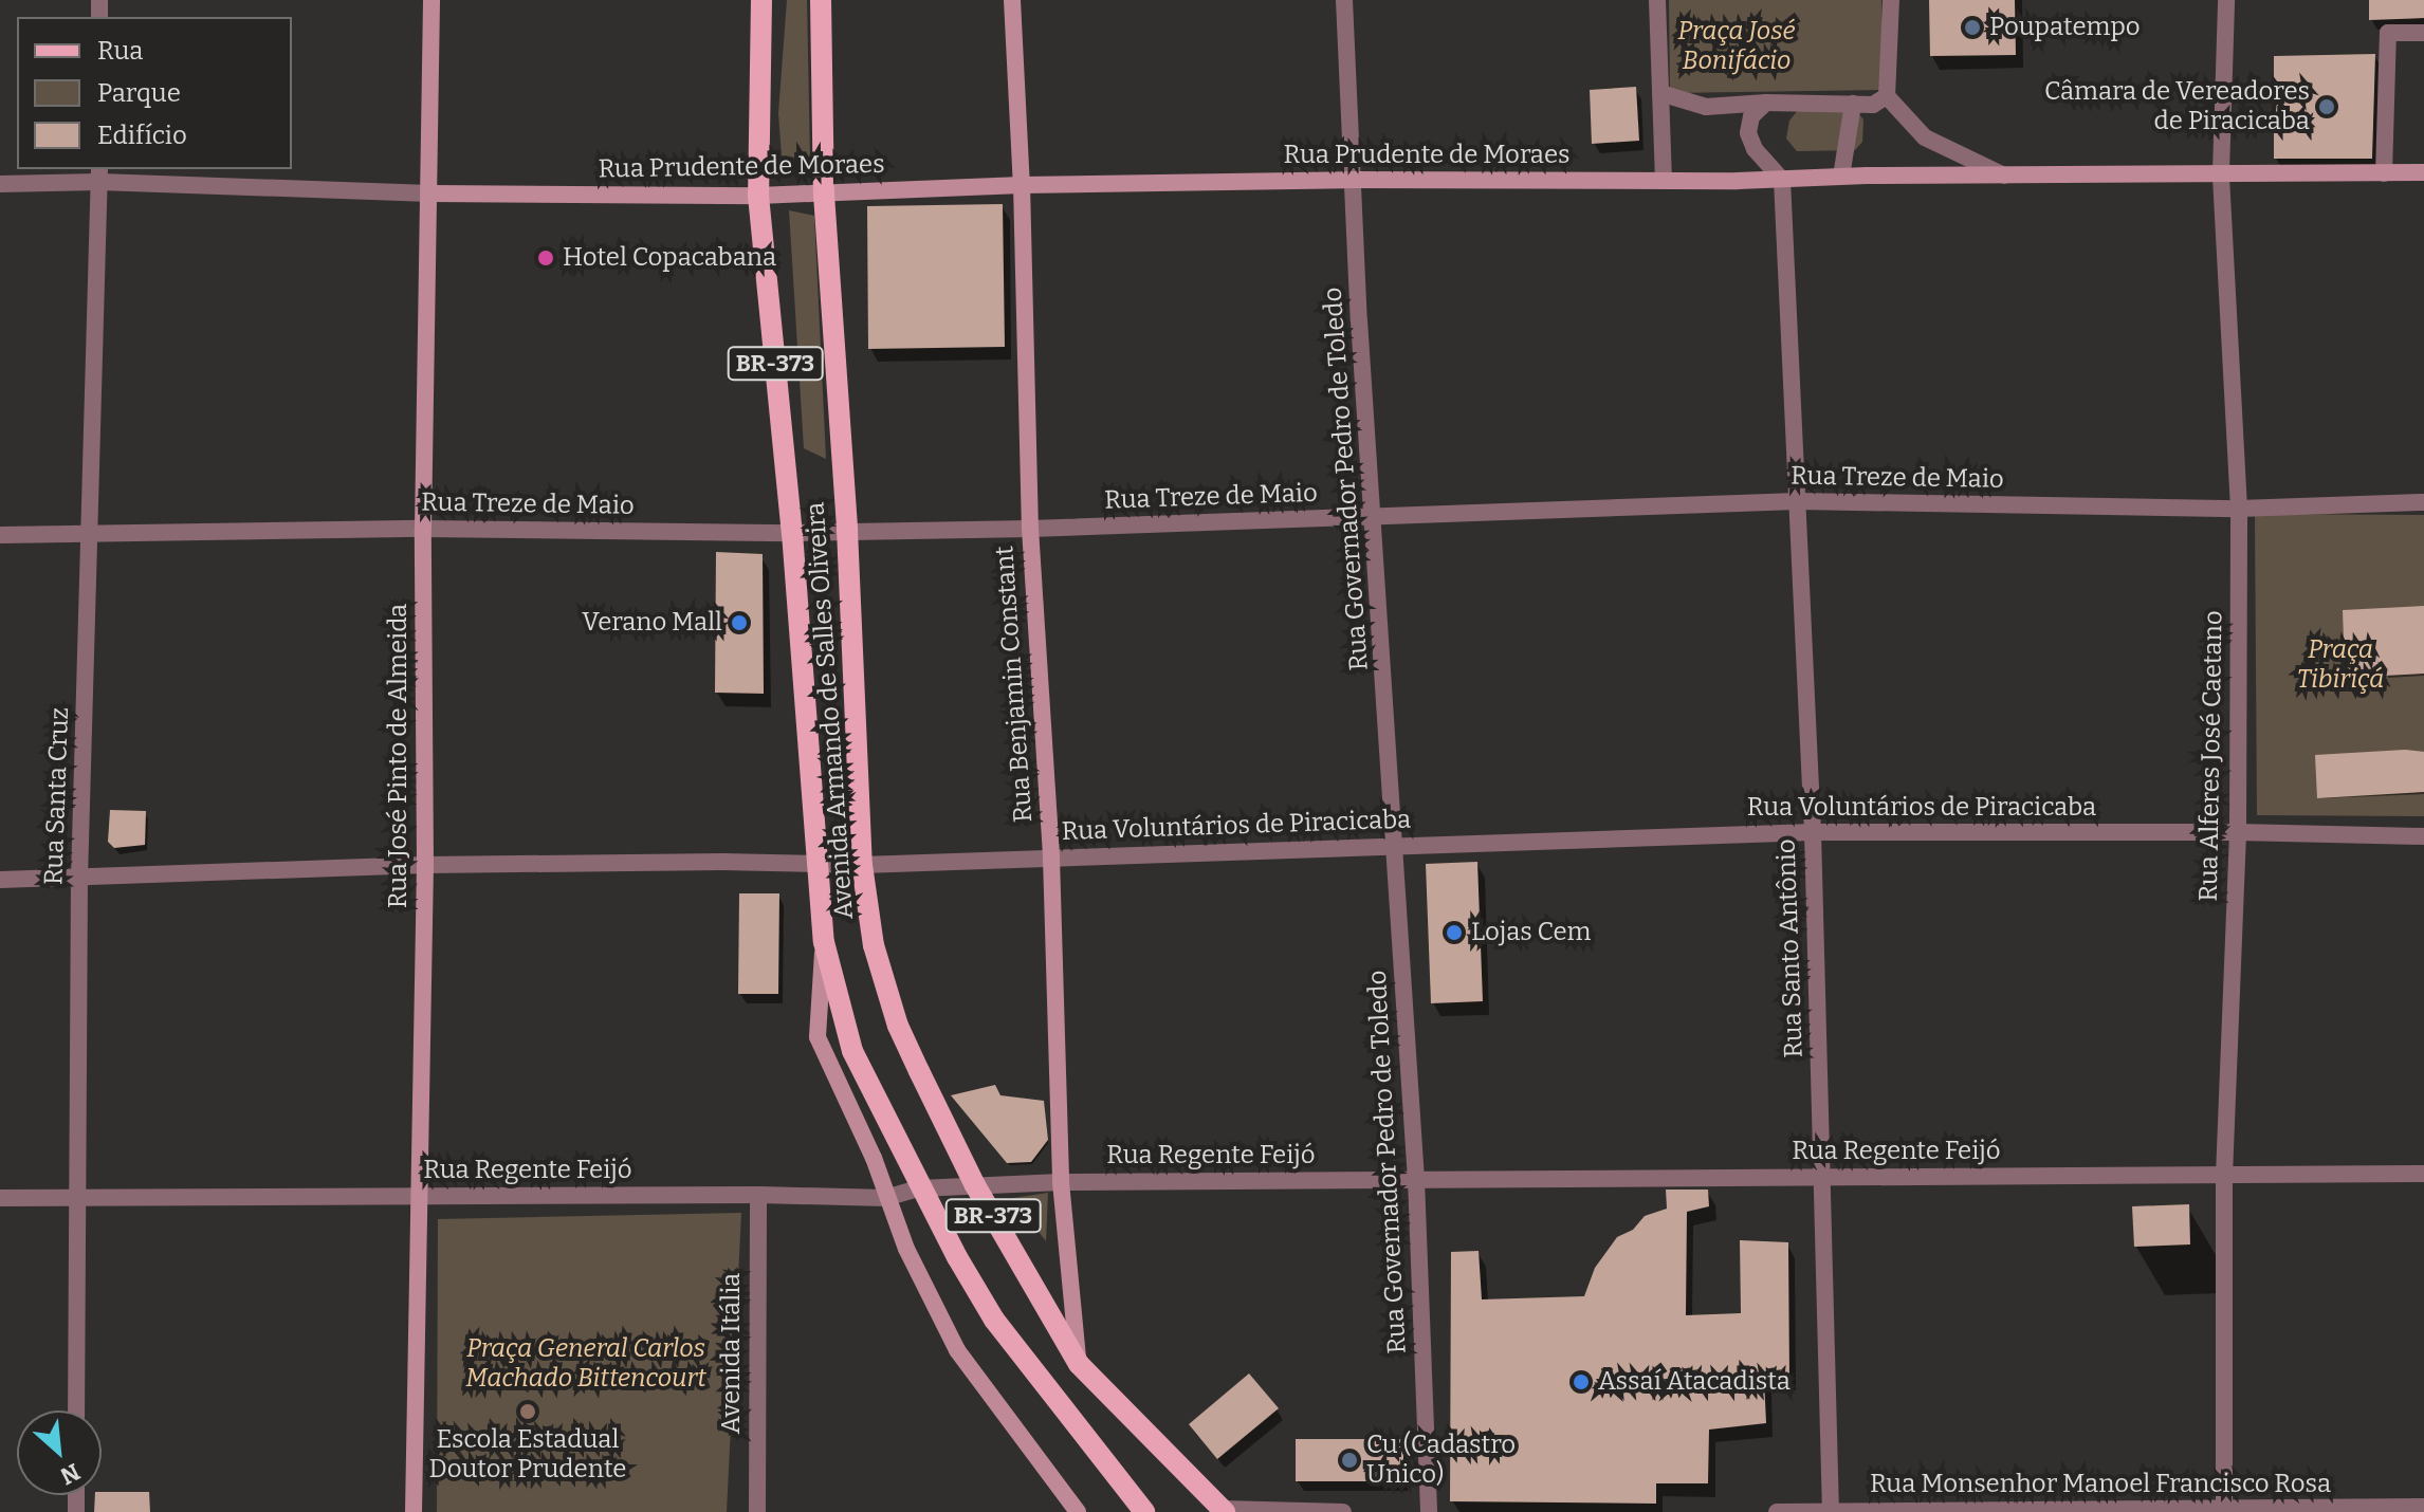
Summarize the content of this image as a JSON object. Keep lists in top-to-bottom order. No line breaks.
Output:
{"streets":{"main road":["BR-373","Avenida Armando de Salles Oliveira"],"street":["Rua Prudente de Moraes","Rua Treze de Maio","Rua Governador Pedro de Toledo","Rua Benjamin Constant","Rua José Pinto de Almeida","Rua Alferes José Caetano","Rua Santa Cruz","Rua Voluntários de Piracicaba","Rua Santo Antônio","Rua Regente Feijó","Avenida Itália","Rua Monsenhor Manoel Francisco Rosa"]},"crossings":[["Rua Prudente de Moraes","Rua Governador Pedro de Toledo"],["Rua Prudente de Moraes","Rua Benjamin Constant"],["Rua Prudente de Moraes","Avenida Armando de Salles Oliveira"],["Rua Prudente de Moraes","Rua José Pinto de Almeida"],["Rua Prudente de Moraes","Rua Alferes José Caetano"],["Rua Prudente de Moraes","Rua Santo Antônio"],["Rua Treze de Maio","Rua Governador Pedro de Toledo"],["Rua Treze de Maio","Rua Benjamin Constant"],["Rua Treze de Maio","Avenida Armando de Salles Oliveira"],["Rua Treze de Maio","Rua José Pinto de Almeida"],["Rua Treze de Maio","Rua Alferes José Caetano"],["Rua Treze de Maio","Rua Santa Cruz"],["Rua Treze de Maio","Rua Santo Antônio"],["Rua Governador Pedro de Toledo","Rua Voluntários de Piracicaba"],["Rua Governador Pedro de Toledo","Rua Regente Feijó"],["Rua Benjamin Constant","Avenida Armando de Salles Oliveira"],["Rua Benjamin Constant","Rua Voluntários de Piracicaba"],["Rua Benjamin Constant","Rua Regente Feijó"],["Avenida Armando de Salles Oliveira","Rua Voluntários de Piracicaba"],["Avenida Armando de Salles Oliveira","Rua Regente Feijó"],["Rua José Pinto de Almeida","Rua Voluntários de Piracicaba"],["Rua José Pinto de Almeida","Rua Regente Feijó"],["Rua Alferes José Caetano","Rua Voluntários de Piracicaba"],["Rua Alferes José Caetano","Rua Regente Feijó"],["Rua Alferes José Caetano","Rua Monsenhor Manoel Francisco Rosa"],["Rua Santa Cruz","Rua Voluntários de Piracicaba"],["Rua Santa Cruz","Rua Regente Feijó"],["Rua Voluntários de Piracicaba","Rua Santo Antônio"],["Rua Santo Antônio","Rua Regente Feijó"],["Rua Santo Antônio","Rua Monsenhor Manoel Francisco Rosa"],["Rua Regente Feijó","Avenida Itália"]],"parks":["Praça José Bonifácio","Praça Tibiriçá","Praça General Carlos Machado Bittencourt"],"places":["Poupatempo","Câmara de Vereadores de Piracicaba","Hotel Copacabana","Verano Mall","Lojas Cem","Assaí Atacadista","Escola Estadual Doutor Prudente","Cu (Cadastro Unico)"],"legend":["Rua","Parque","Edifício"],"north":"bottom right"}
